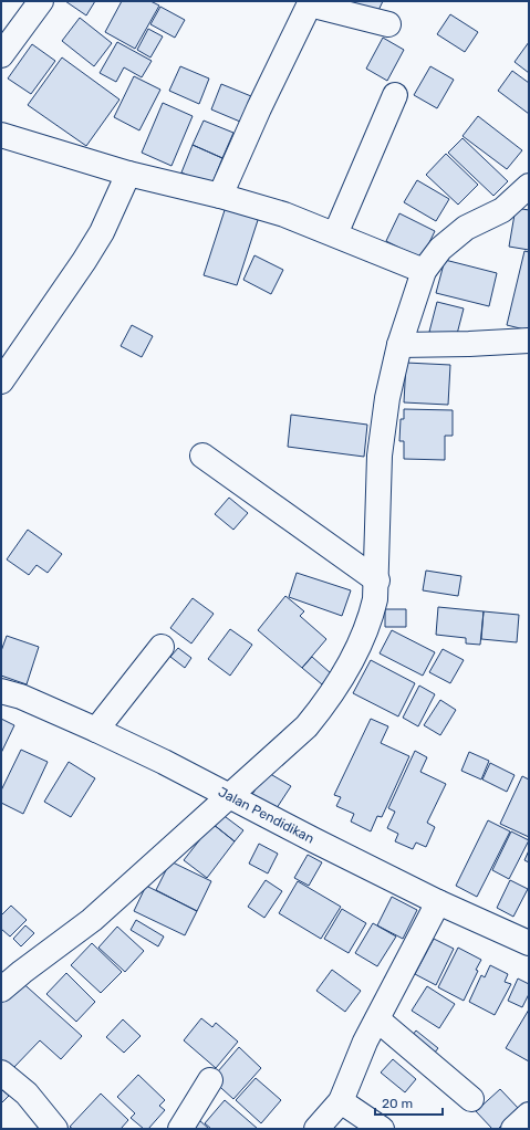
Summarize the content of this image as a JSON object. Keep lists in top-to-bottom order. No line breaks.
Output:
{"streets":{"street":["Jalan Pendidikan"]},"scale_bar":"20 m"}
